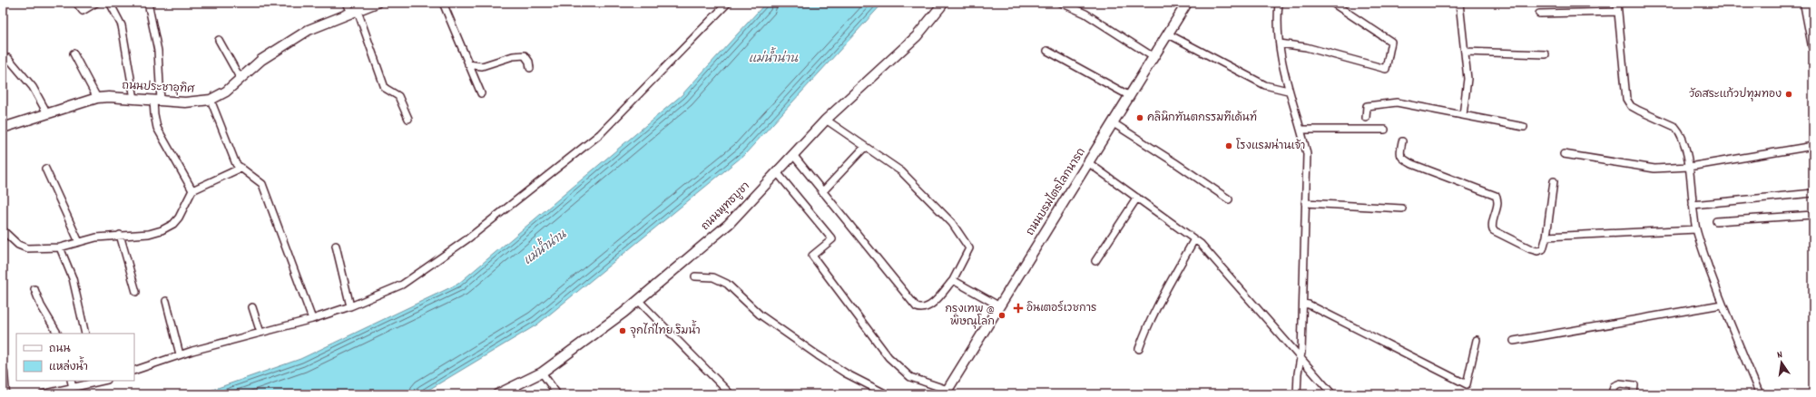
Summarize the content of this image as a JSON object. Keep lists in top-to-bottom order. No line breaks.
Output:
{"streets":{"street":["ถนนประชาอุทิศ","ถนนบรมไตรโลกนารถ","ถนนพุทธบูชา"]},"water":["แม่น้ำน่าน"],"places":{"other":["วัดสระแก้วปทุมทอง","คลินิกทันตกรรมทีเด้นท์","โรงแรมน่านเจ้า","กรุงเทพ @ พิษณุโลก","จุกไก่ไทย ริมน้ำ"],"health":["อินเตอร์เวชการ"]},"legend":["ถนน","แหล่งน้ำ"],"north":"top"}
